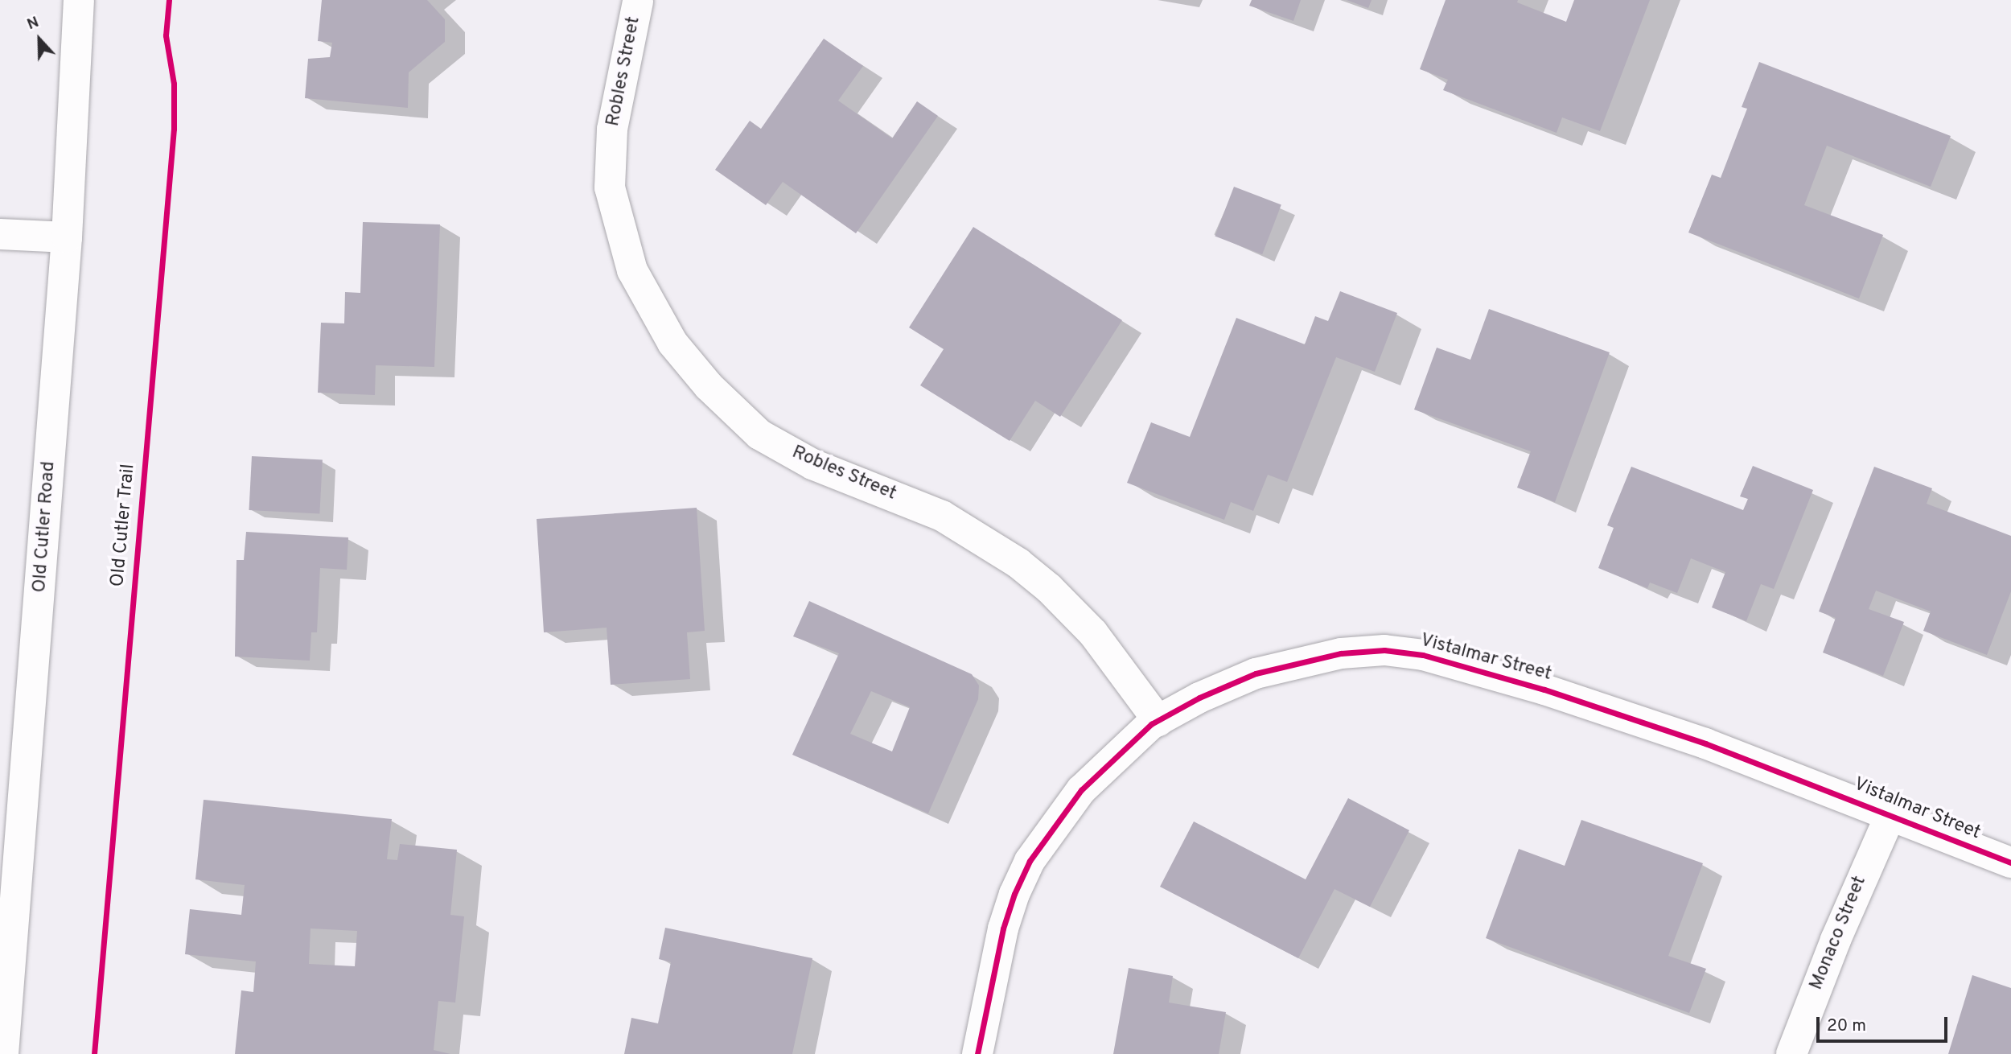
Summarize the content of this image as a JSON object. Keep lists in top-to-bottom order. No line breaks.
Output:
{"streets":{"street":["Robles Street","Old Cutler Road","Vistalmar Street","Monaco Street"],"cycle path":["Old Cutler Trail"]},"crossings":[["Robles Street","Vistalmar Street"],["Vistalmar Street","Monaco Street"]],"scale_bar":"20 m","north":"top"}
